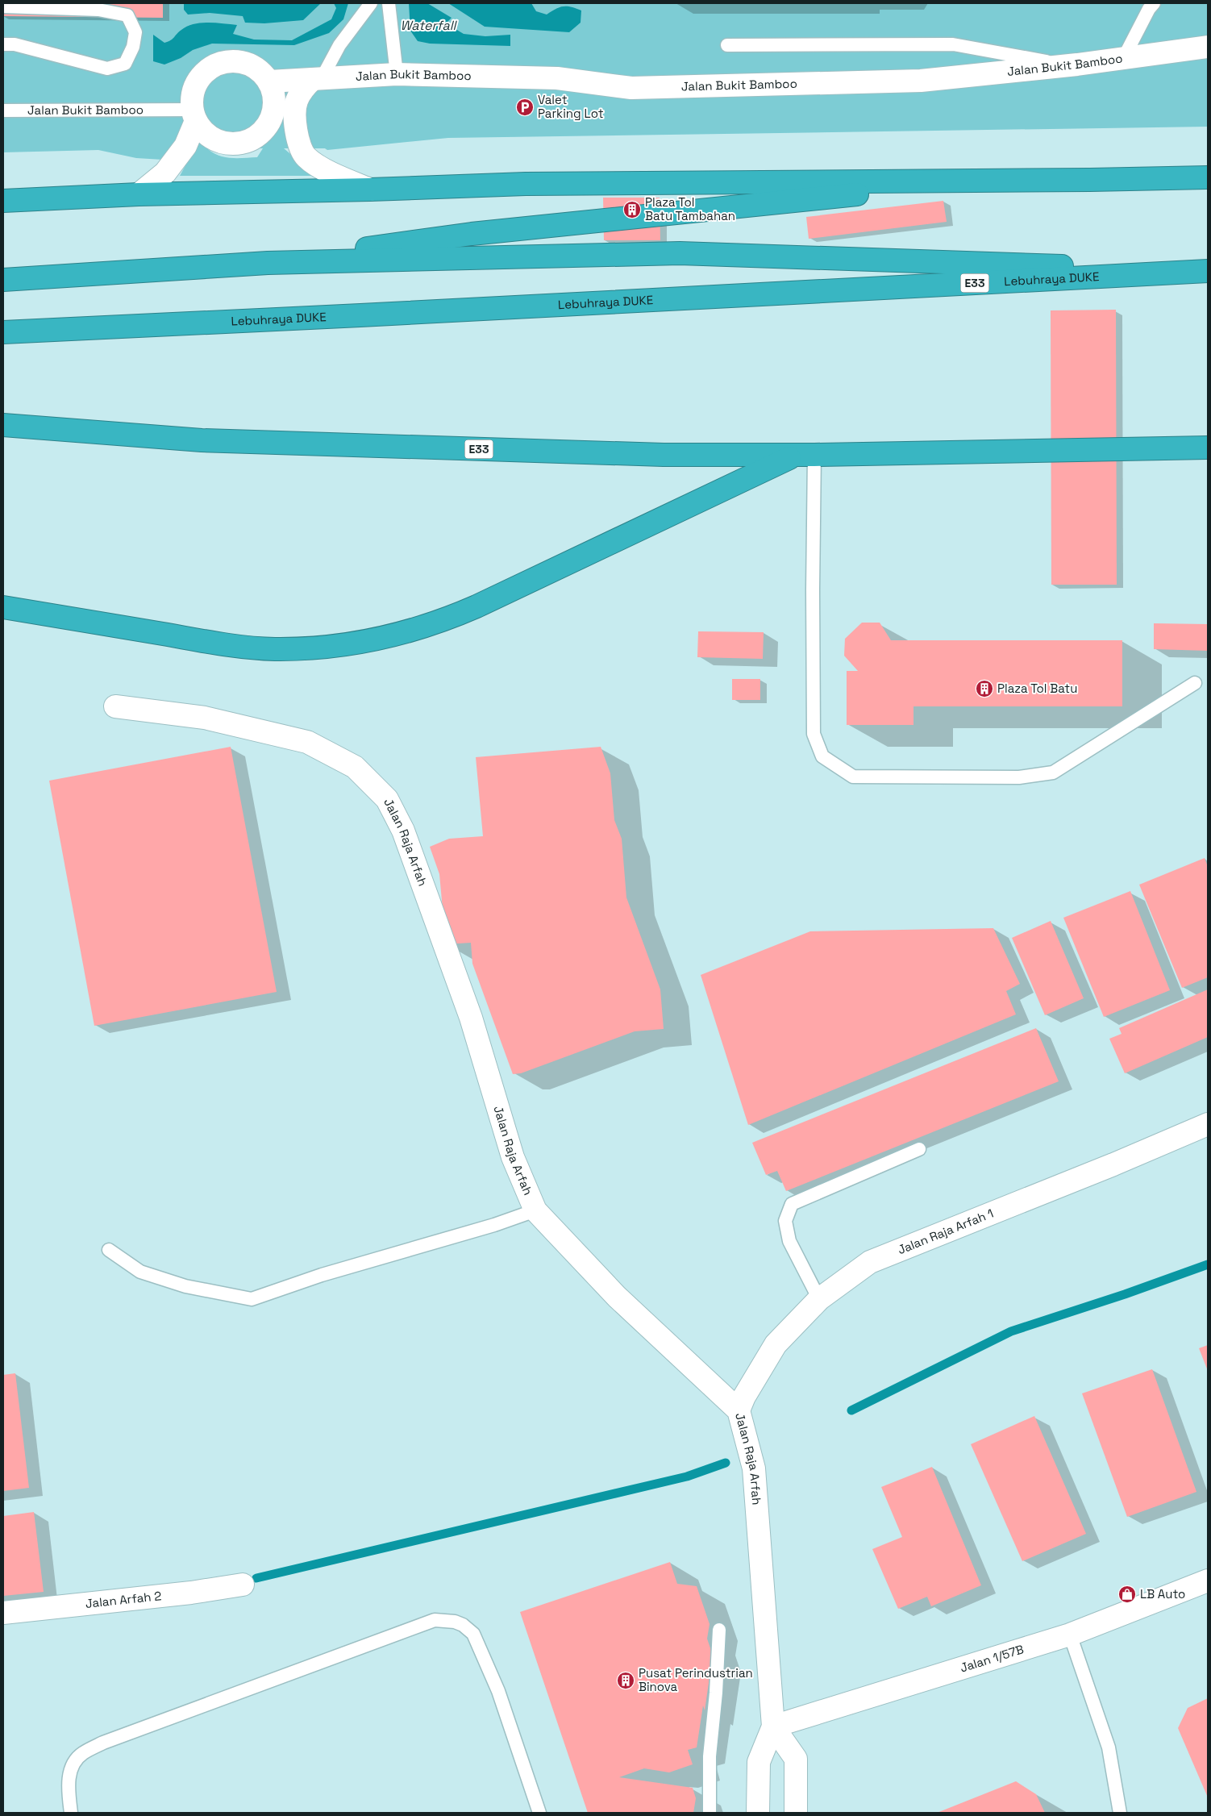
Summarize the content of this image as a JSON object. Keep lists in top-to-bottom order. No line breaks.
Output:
{"streets":{"highway":["Lebuhraya DUKE","E33"],"street":["Jalan Bukit Bamboo","Jalan Raja Arfah","Jalan Raja Arfah 1","Jalan Arfah 2","Jalan 1/57B"]},"crossings":[["Jalan Raja Arfah","Jalan Raja Arfah 1"],["Jalan Raja Arfah","Jalan 1/57B"]],"water":["Waterfall"],"places":{"parking":["Valet Parking Lot"],"building":["Plaza Tol Batu Tambahan","Plaza Tol Batu","Pusat Perindustrian Binova"],"shop":["LB Auto"]}}
